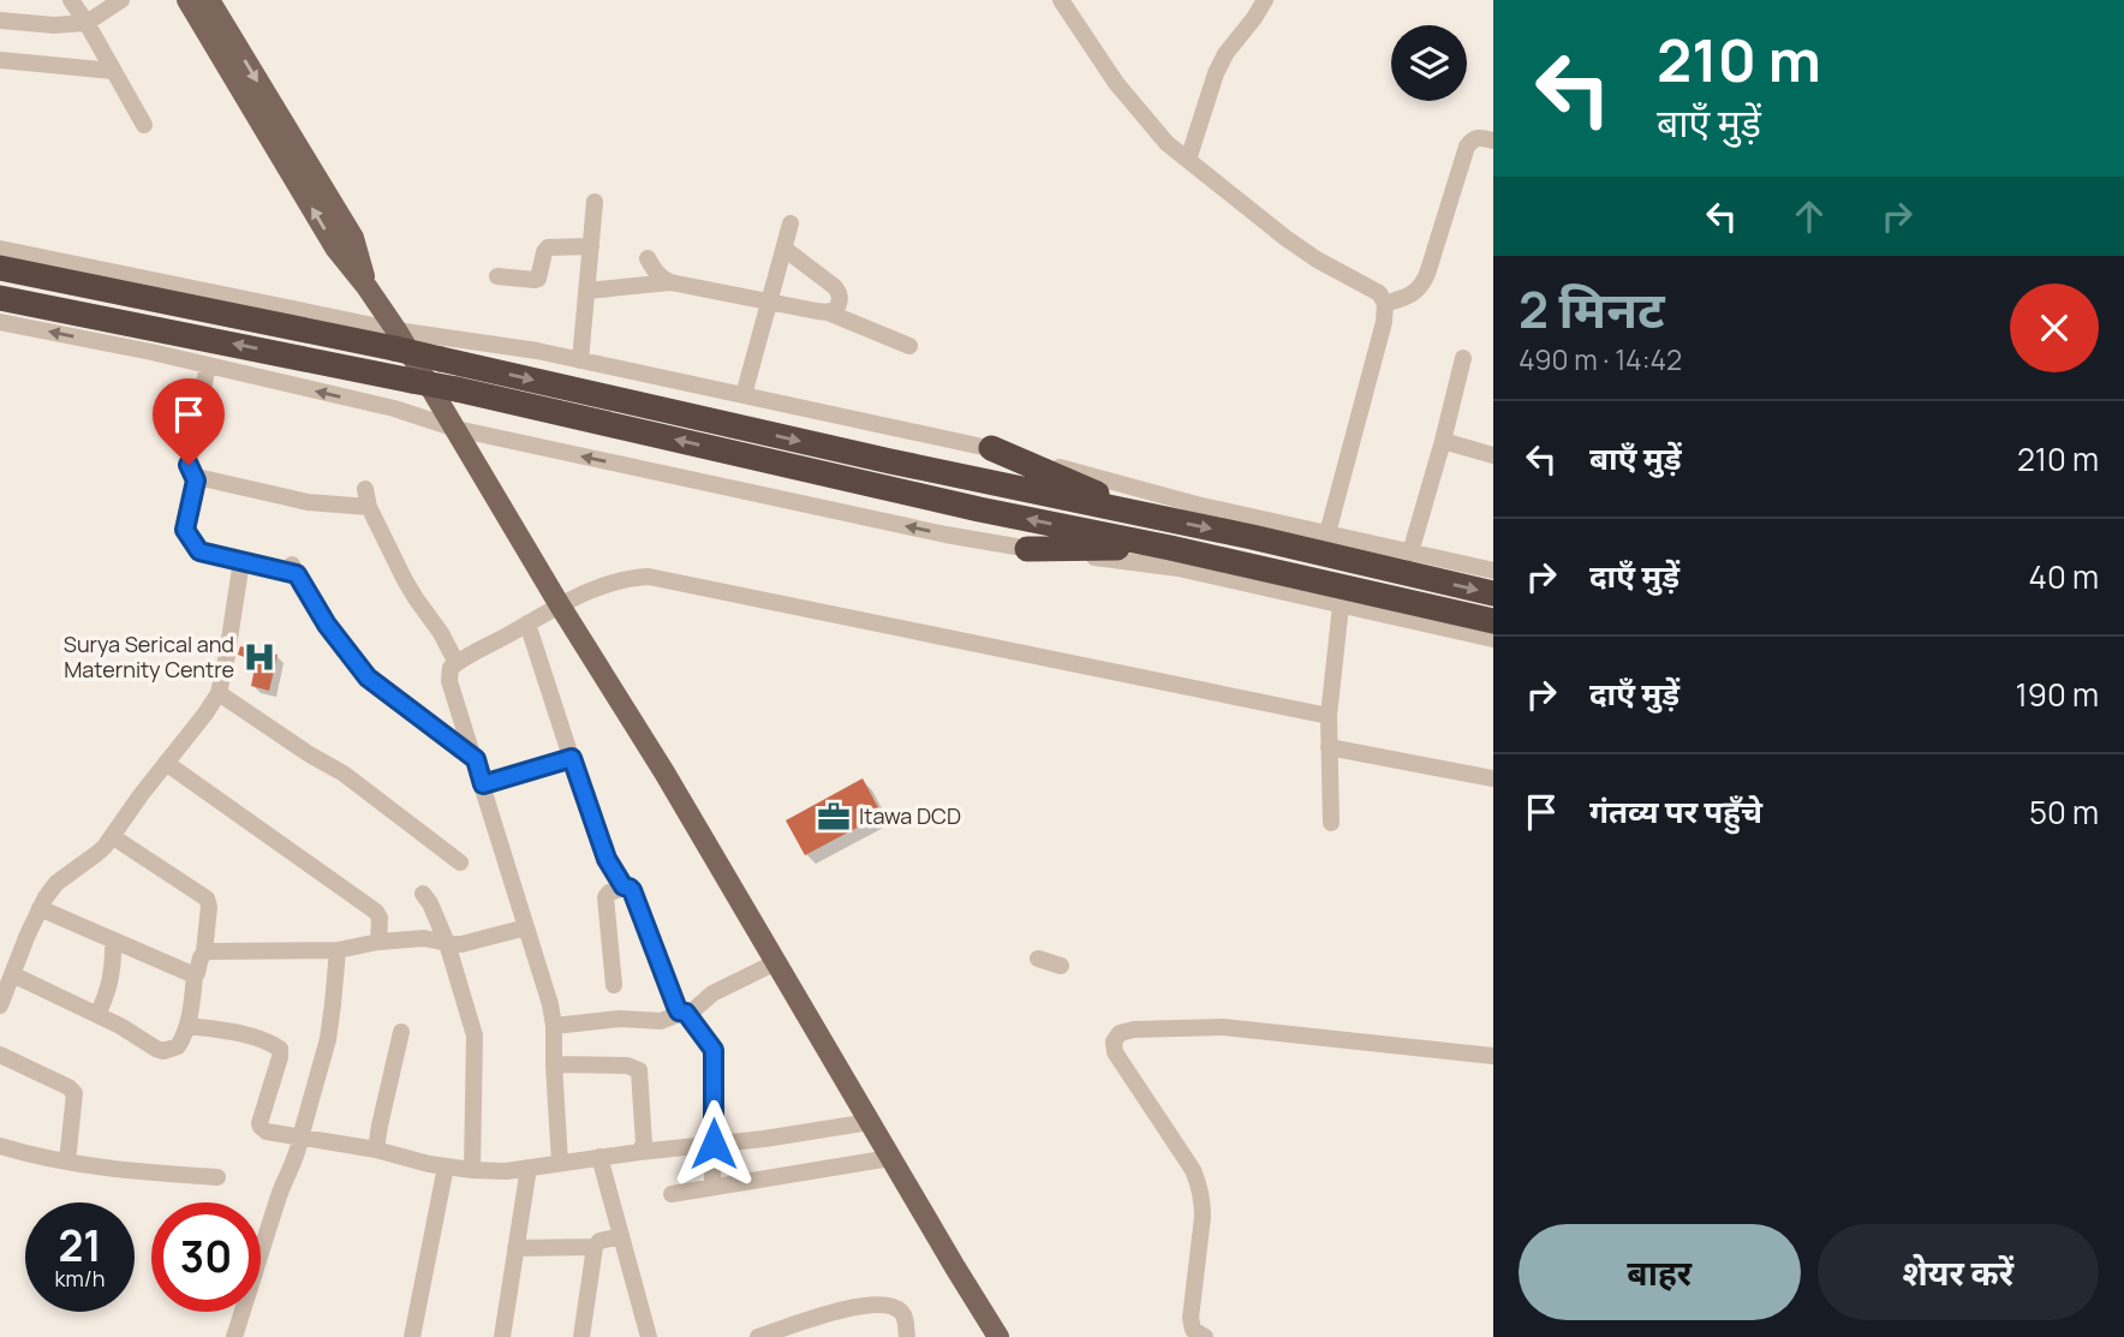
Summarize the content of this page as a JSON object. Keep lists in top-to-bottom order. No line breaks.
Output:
{"places":{"hospital":["Surya Serical and Maternity Centre"],"office":["Itawa DCD"]},"page":{"turn":["210 m","बाएँ मुड़ें"],"heading":["2 मिनट","490 m · 14:42"],"list":[{"name":"बाएँ मुड़ें","value":"210 m"},{"name":"दाएँ मुड़ें","value":"40 m"},{"name":"दाएँ मुड़ें","value":"190 m"},{"name":"गंतव्य पर पहुँचे","value":"50 m"}],"speed":"21 km/h","limit":"30","buttons":["बाहर","शेयर करें"]}}
